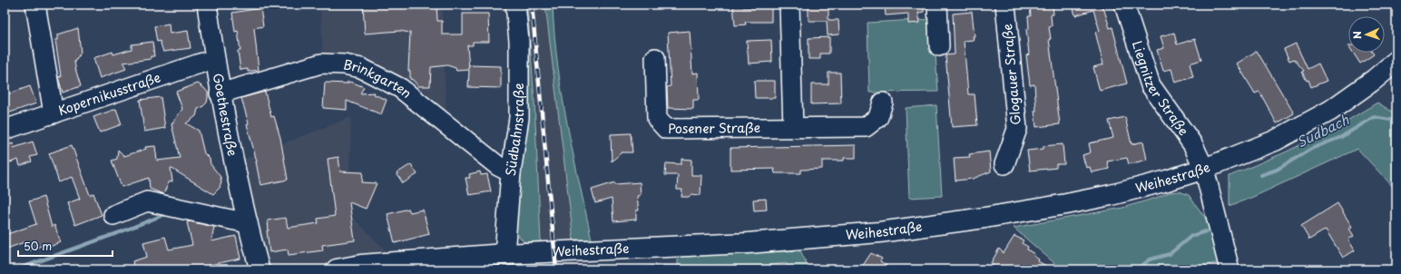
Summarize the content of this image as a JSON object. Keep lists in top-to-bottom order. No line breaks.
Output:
{"streets":{"main road":["Weihestraße"],"street":["Glogauer Straße","Brinkgarten","Liegnitzer Straße","Kopernikusstraße","Goethestraße","Posener Straße","Südbahnstraße"]},"crossings":[["Brinkgarten","Goethestraße"],["Brinkgarten","Südbahnstraße"],["Liegnitzer Straße","Weihestraße"],["Kopernikusstraße","Goethestraße"],["Südbahnstraße","Weihestraße"]],"water":["Sudbach"],"scale_bar":"50 m","north":"left"}
